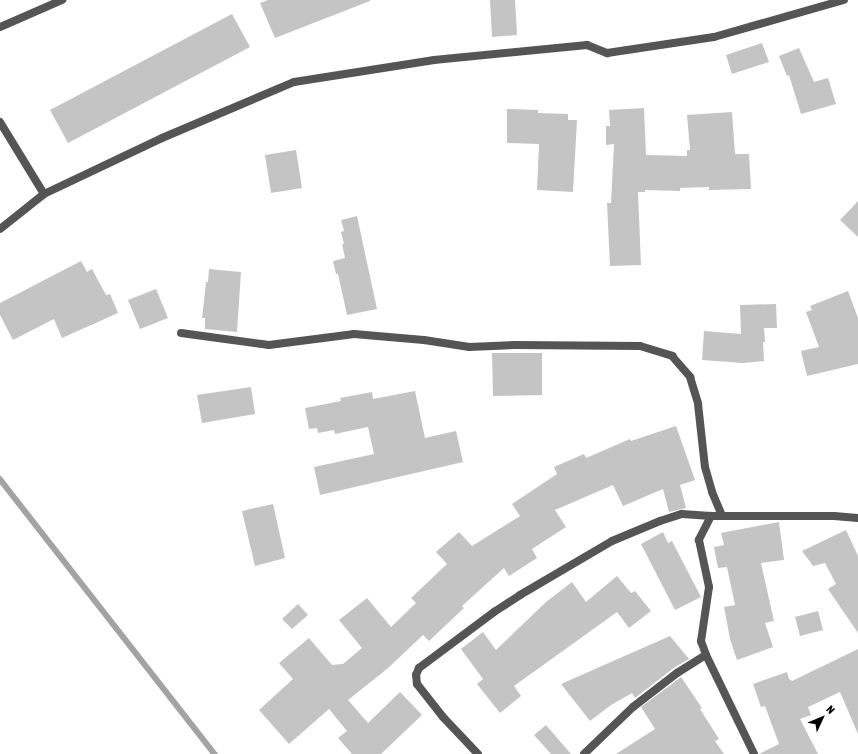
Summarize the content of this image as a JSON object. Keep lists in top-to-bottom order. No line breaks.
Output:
{"north":"top right"}
